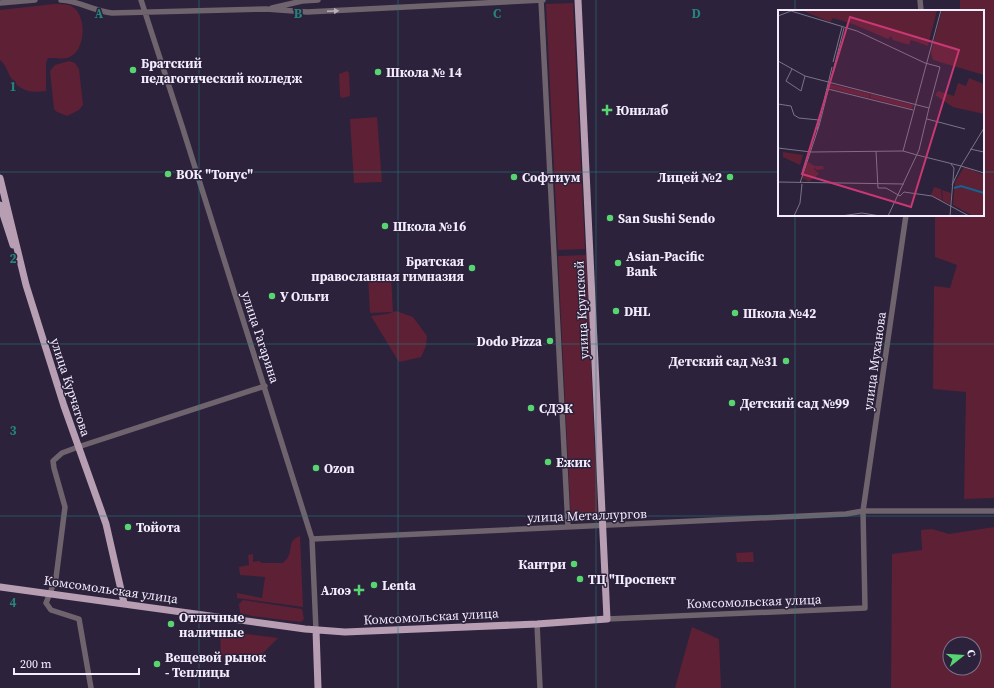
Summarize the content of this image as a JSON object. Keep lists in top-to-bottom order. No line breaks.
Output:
{"streets":{"main road":["улица Крупской","улица Гагарина","улица Курчатова","Комсомольская улица"],"street":["улица Муханова","улица Металлургов"]},"crossings":[["улица Крупской","улица Металлургов"],["улица Крупской","Комсомольская улица"],["улица Гагарина","улица Металлургов"],["улица Гагарина","Комсомольская улица"],["улица Муханова","улица Металлургов"],["улица Муханова","Комсомольская улица"],["улица Курчатова","Комсомольская улица"]],"places":{"other":["Братский педагогический колледж","Школа № 14","ВОК \"Тонус\"","Софтиум","Лицей №2","San Sushi Sendo","Школа №16","Asian-Pacific Bank","Братская православная гимназия","У Ольги","DHL","Школа №42","Dodo Pizza","Детский сад №31","Детский сад №99","СДЭК","Ежик","Ozon","Тойота","Кантри","ТЦ \"Проспект","Lenta","Отличные наличные","Вещевой рынок - Теплицы"],"health":["Юнилаб","Алоэ"]},"scale_bar":"200 m","north":"right","grid":{"columns":["A","B","C","D"],"rows":["1","2","3","4"]}}
